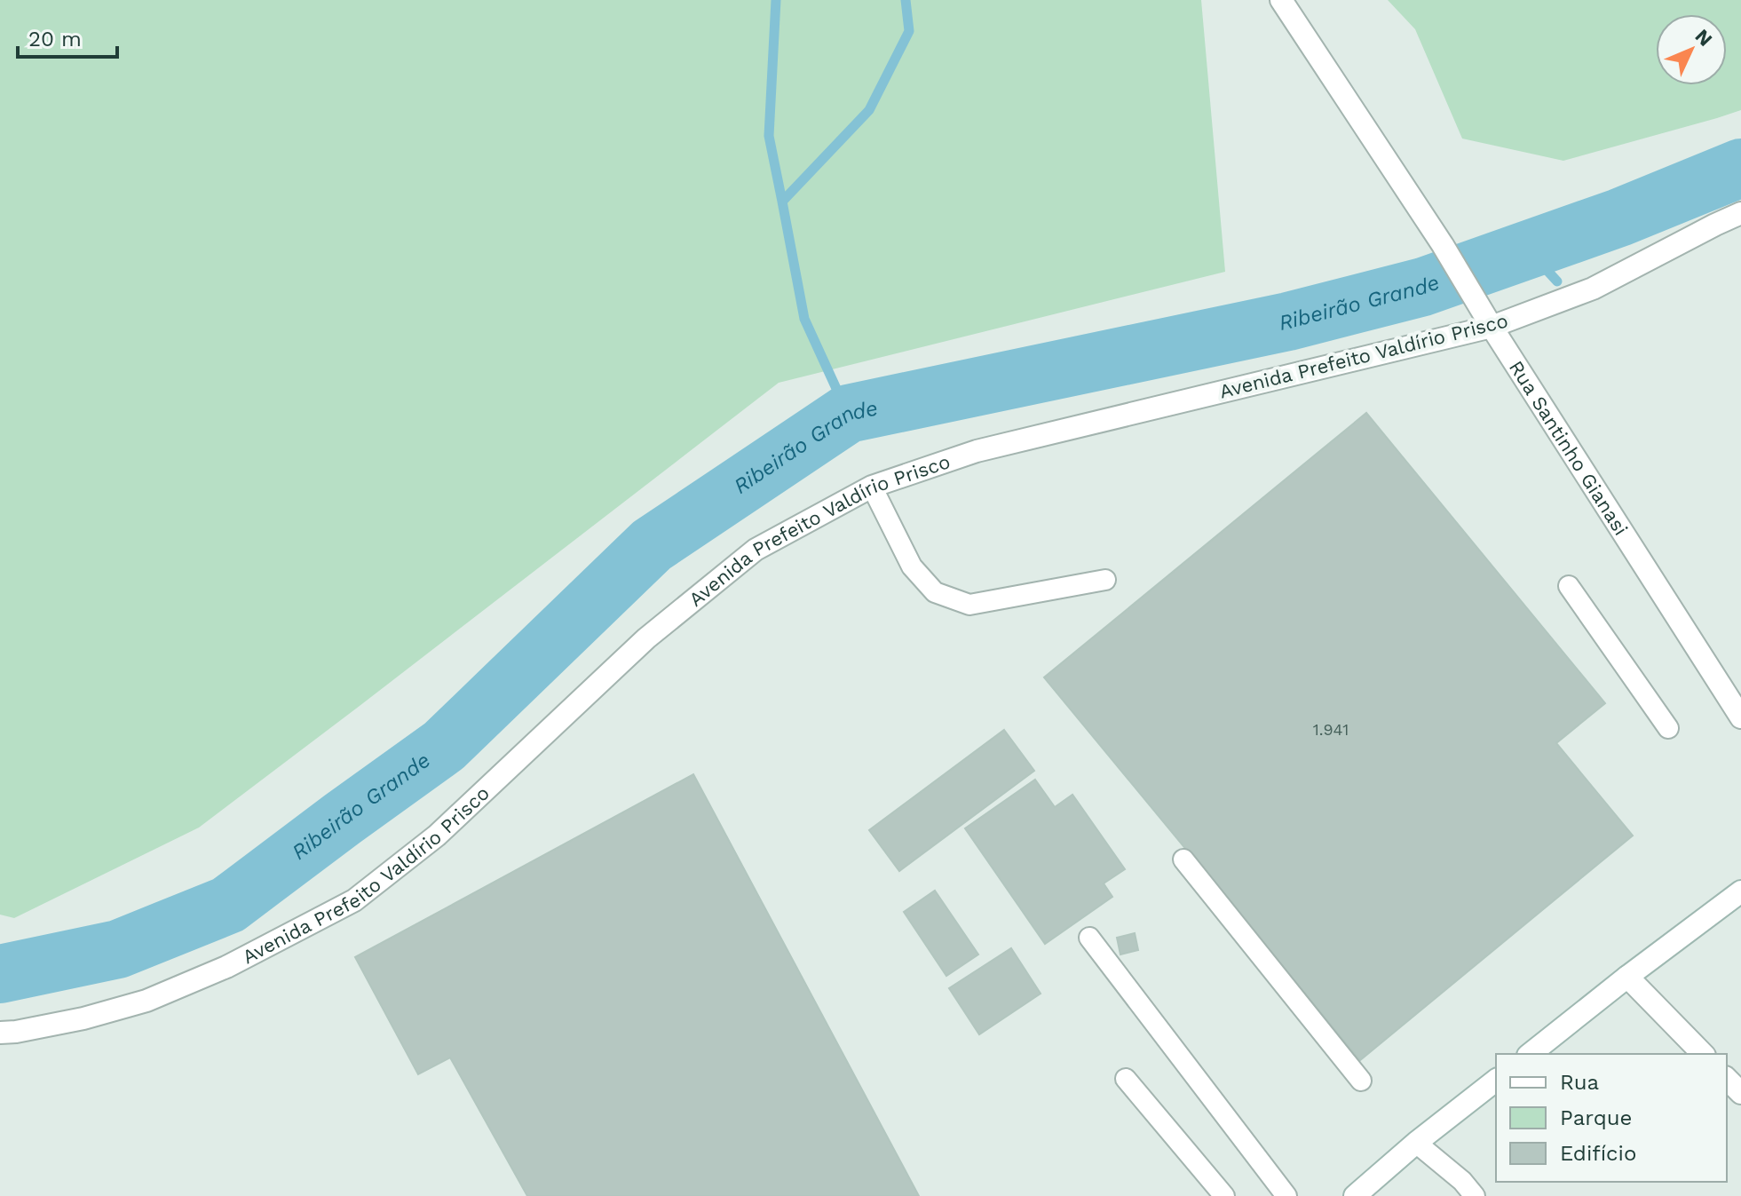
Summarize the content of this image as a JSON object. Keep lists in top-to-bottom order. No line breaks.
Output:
{"streets":{"street":["Avenida Prefeito Valdírio Prisco","Rua Santinho Gianasi"]},"crossings":[["Avenida Prefeito Valdírio Prisco","Rua Santinho Gianasi"]],"water":["Ribeirão Grande"],"house_numbers":["1.941"],"legend":["Rua","Parque","Edifício"],"scale_bar":"20 m","north":"top right"}
